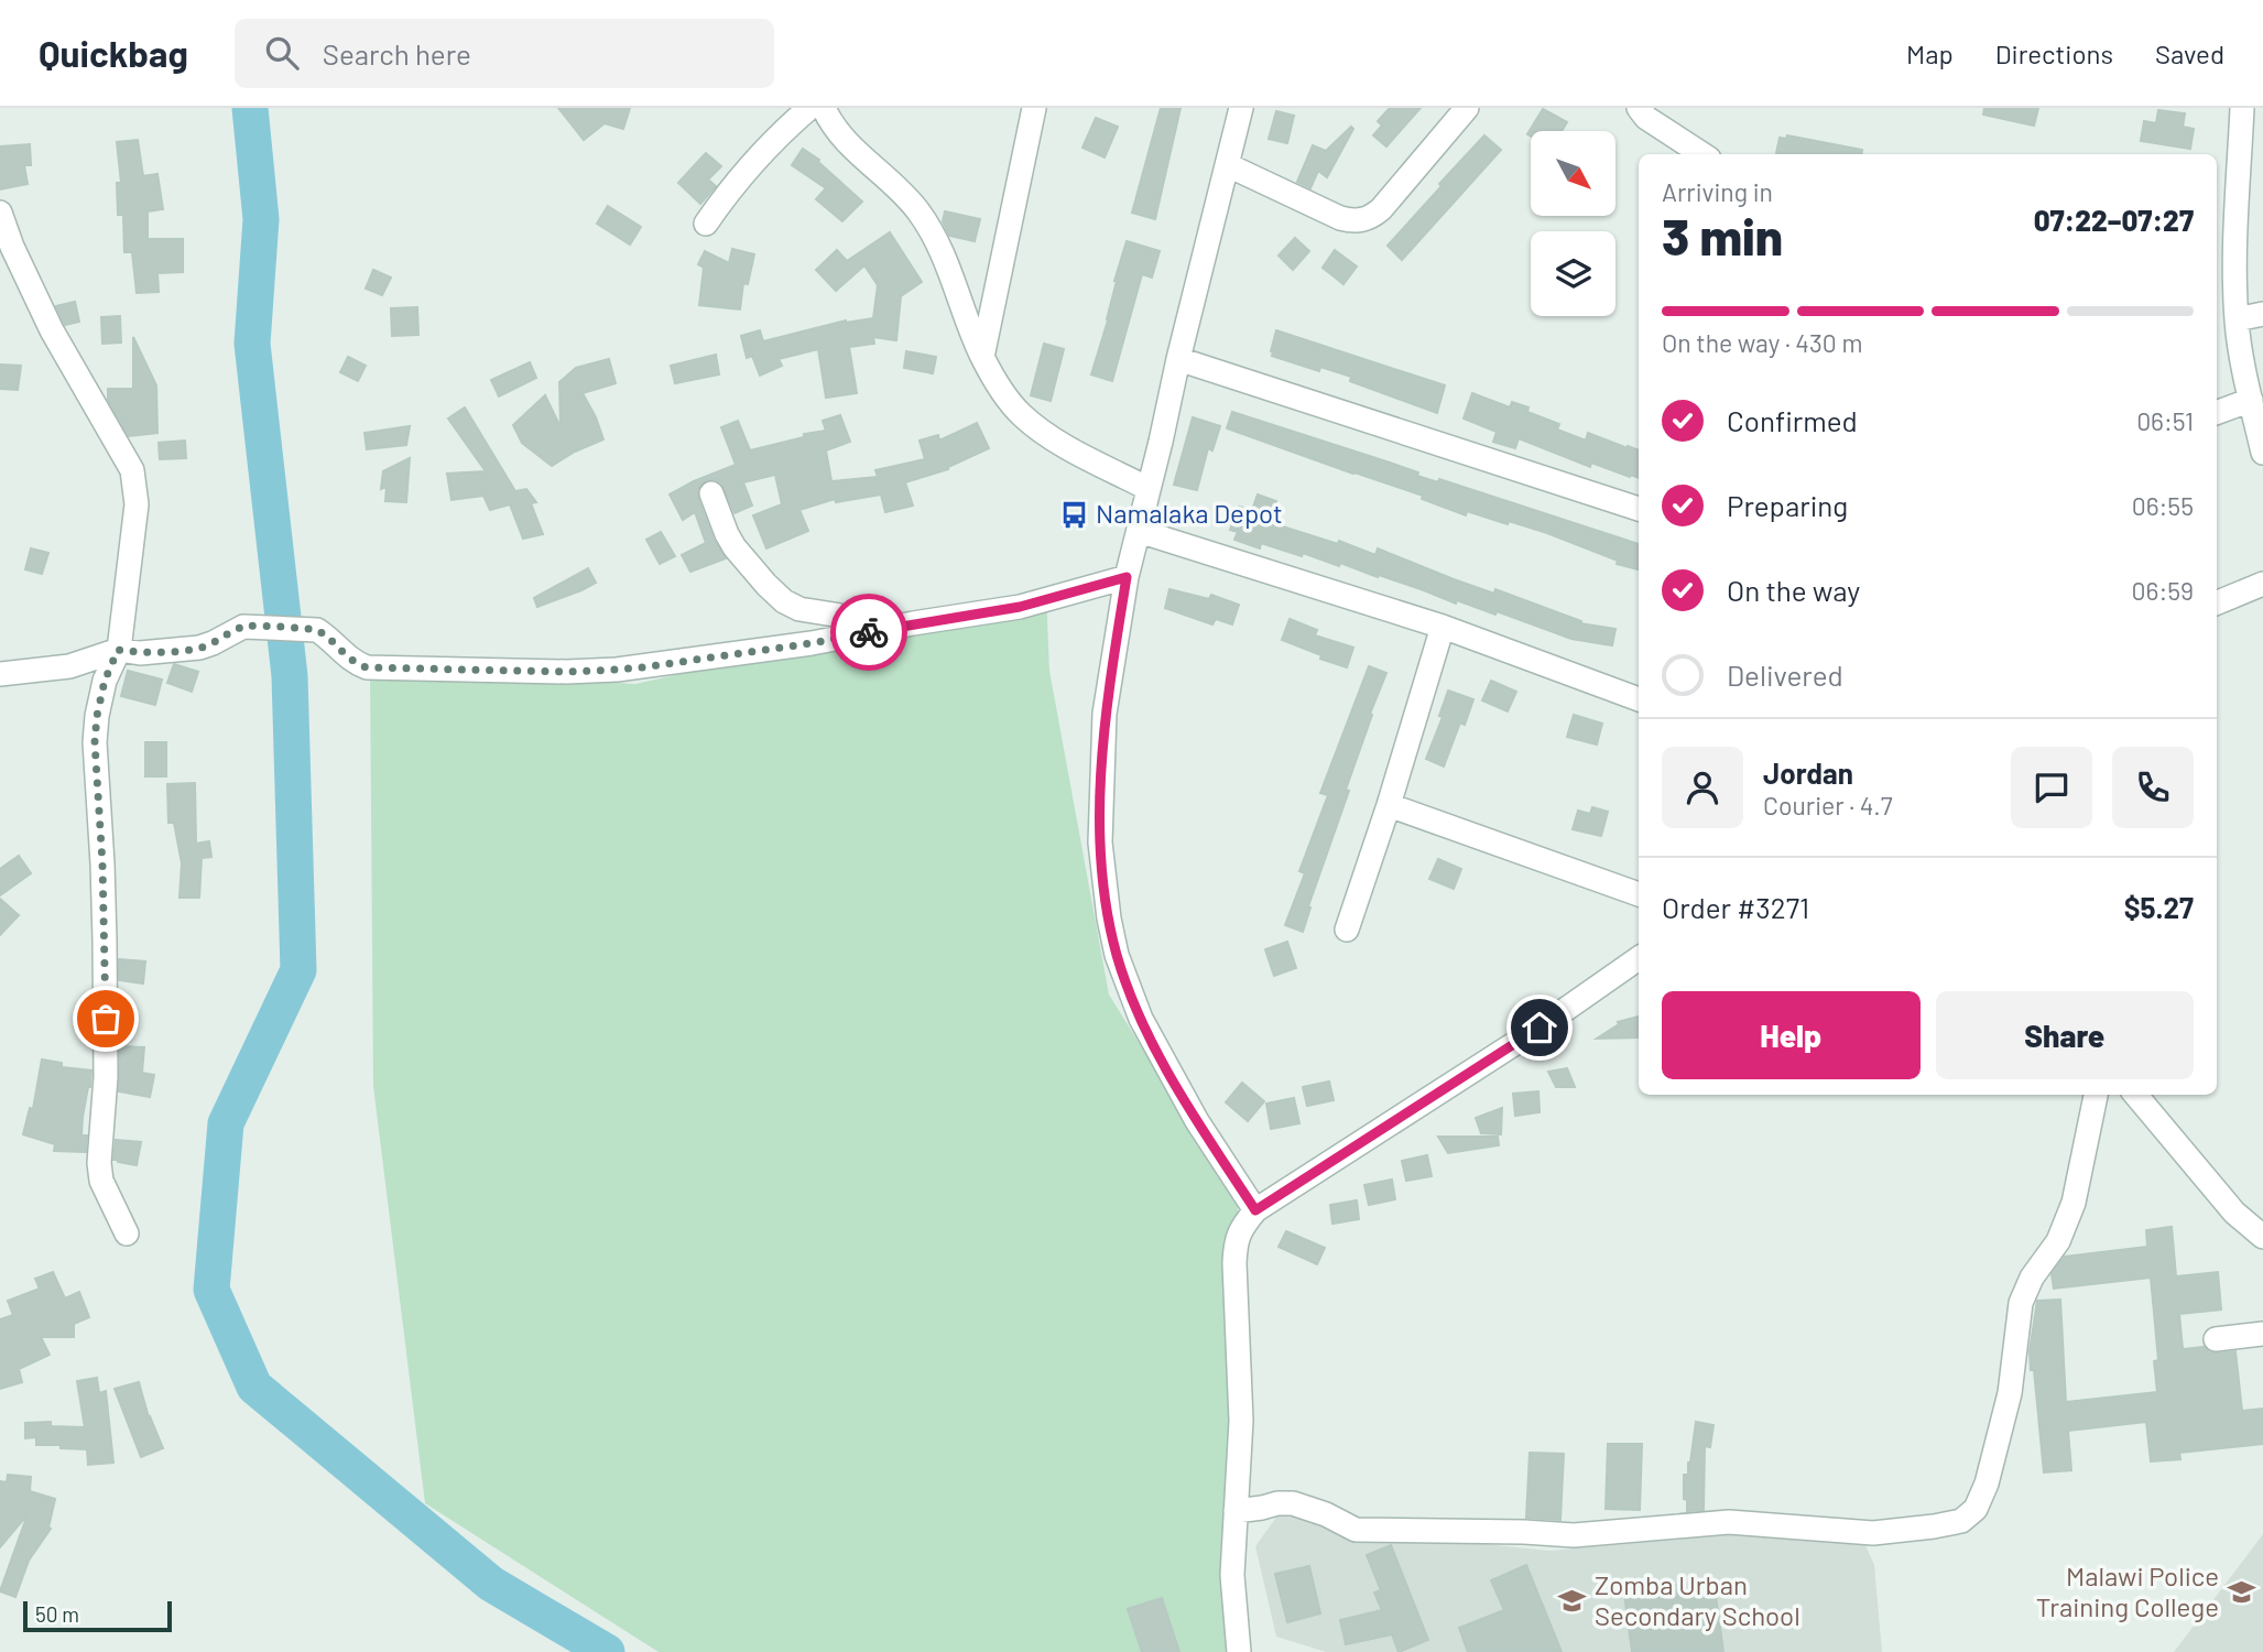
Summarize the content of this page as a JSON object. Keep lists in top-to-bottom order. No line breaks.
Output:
{"places":{"bus stop":["Namalaka Depot"],"school or university":["Malawi Police Training College","Zomba Urban Secondary School"]},"scale_bar":"50 m","north":"bottom right","page":{"header":"Quickbag","search":"Search here","nav":["Map","Directions","Saved"],"heading":["3 min","Arriving in","07:22–07:27"],"panel":["Jordan","Courier · 4.7","Order #3271","$5.27"],"bar":"On the way · 430 m","list":[["Confirmed","06:51"],["Preparing","06:55"],["On the way","06:59"],"Delivered"],"buttons":["Help","Share"],"scale":"50 m"}}
